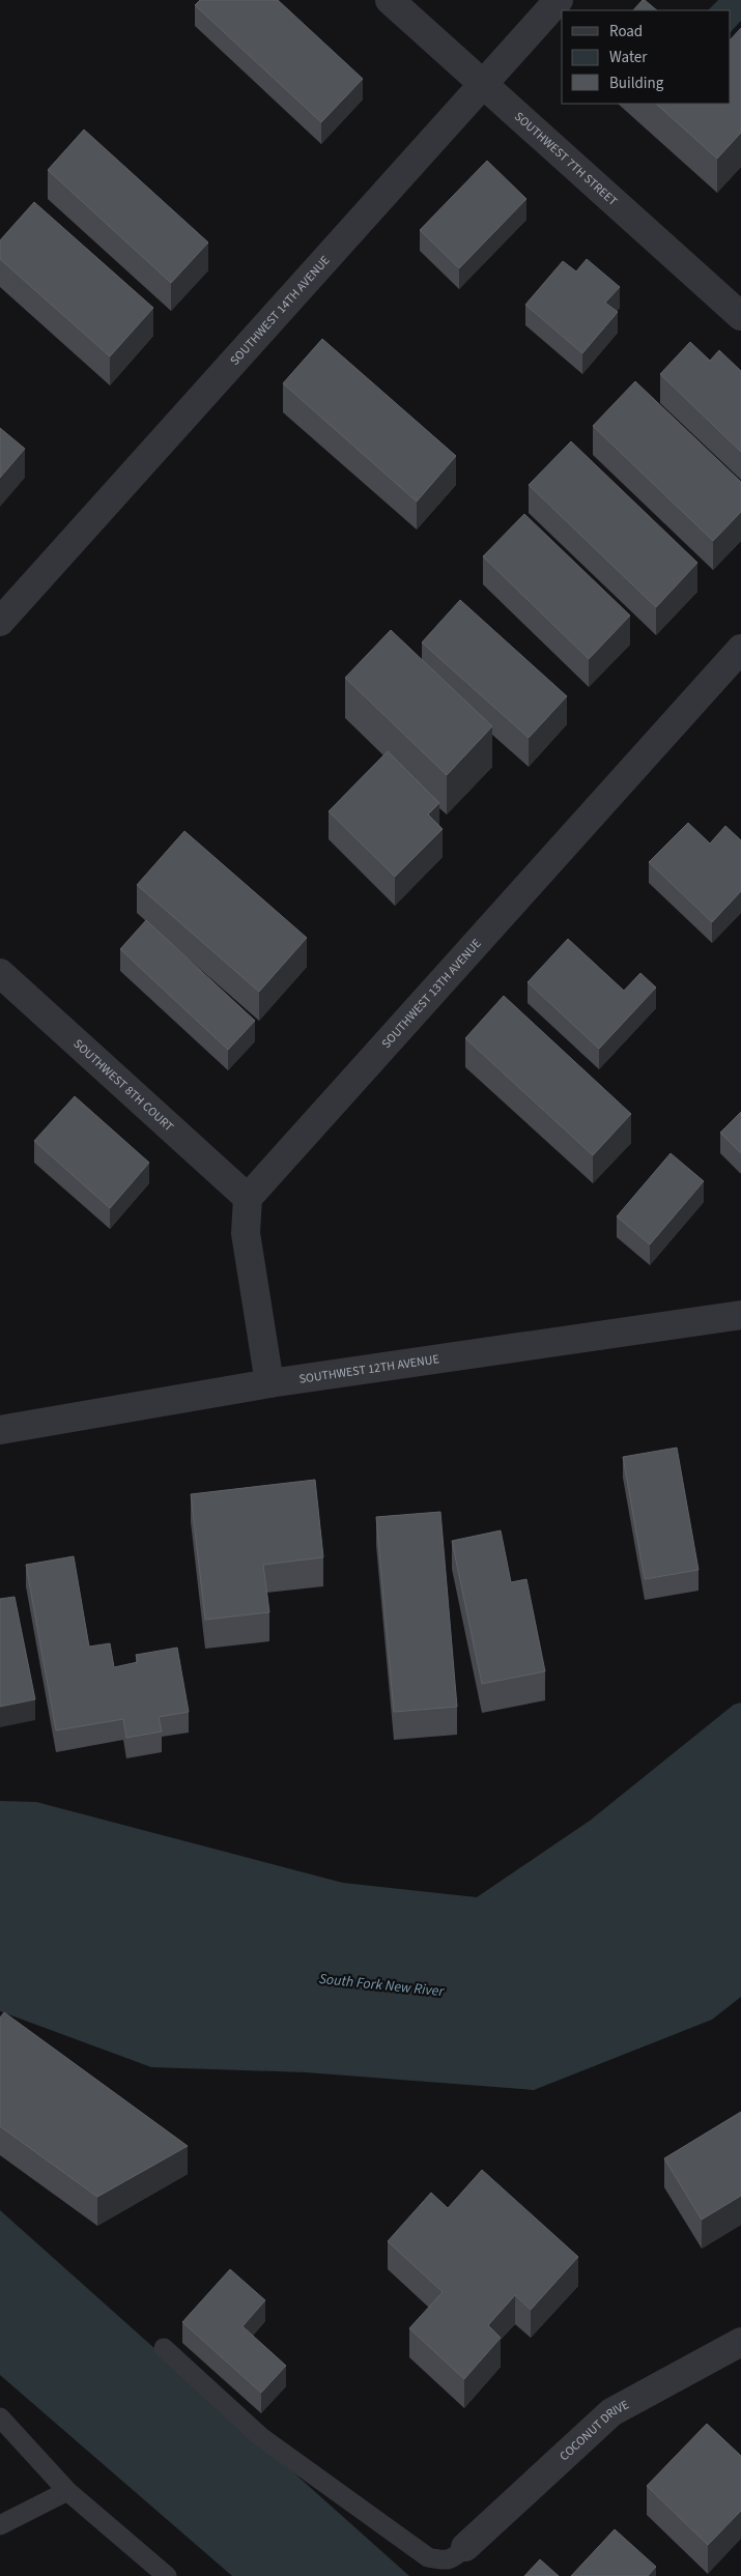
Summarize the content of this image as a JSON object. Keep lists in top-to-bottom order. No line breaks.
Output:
{"streets":{"street":["SOUTHWEST 7TH STREET","SOUTHWEST 14TH AVENUE","SOUTHWEST 13TH AVENUE","SOUTHWEST 8TH COURT","SOUTHWEST 12TH AVENUE","COCONUT DRIVE"]},"crossings":[["SOUTHWEST 7TH STREET","SOUTHWEST 14TH AVENUE"],["SOUTHWEST 13TH AVENUE","SOUTHWEST 8TH COURT"]],"water":["South Fork New River"],"legend":["Road","Water","Building"]}
